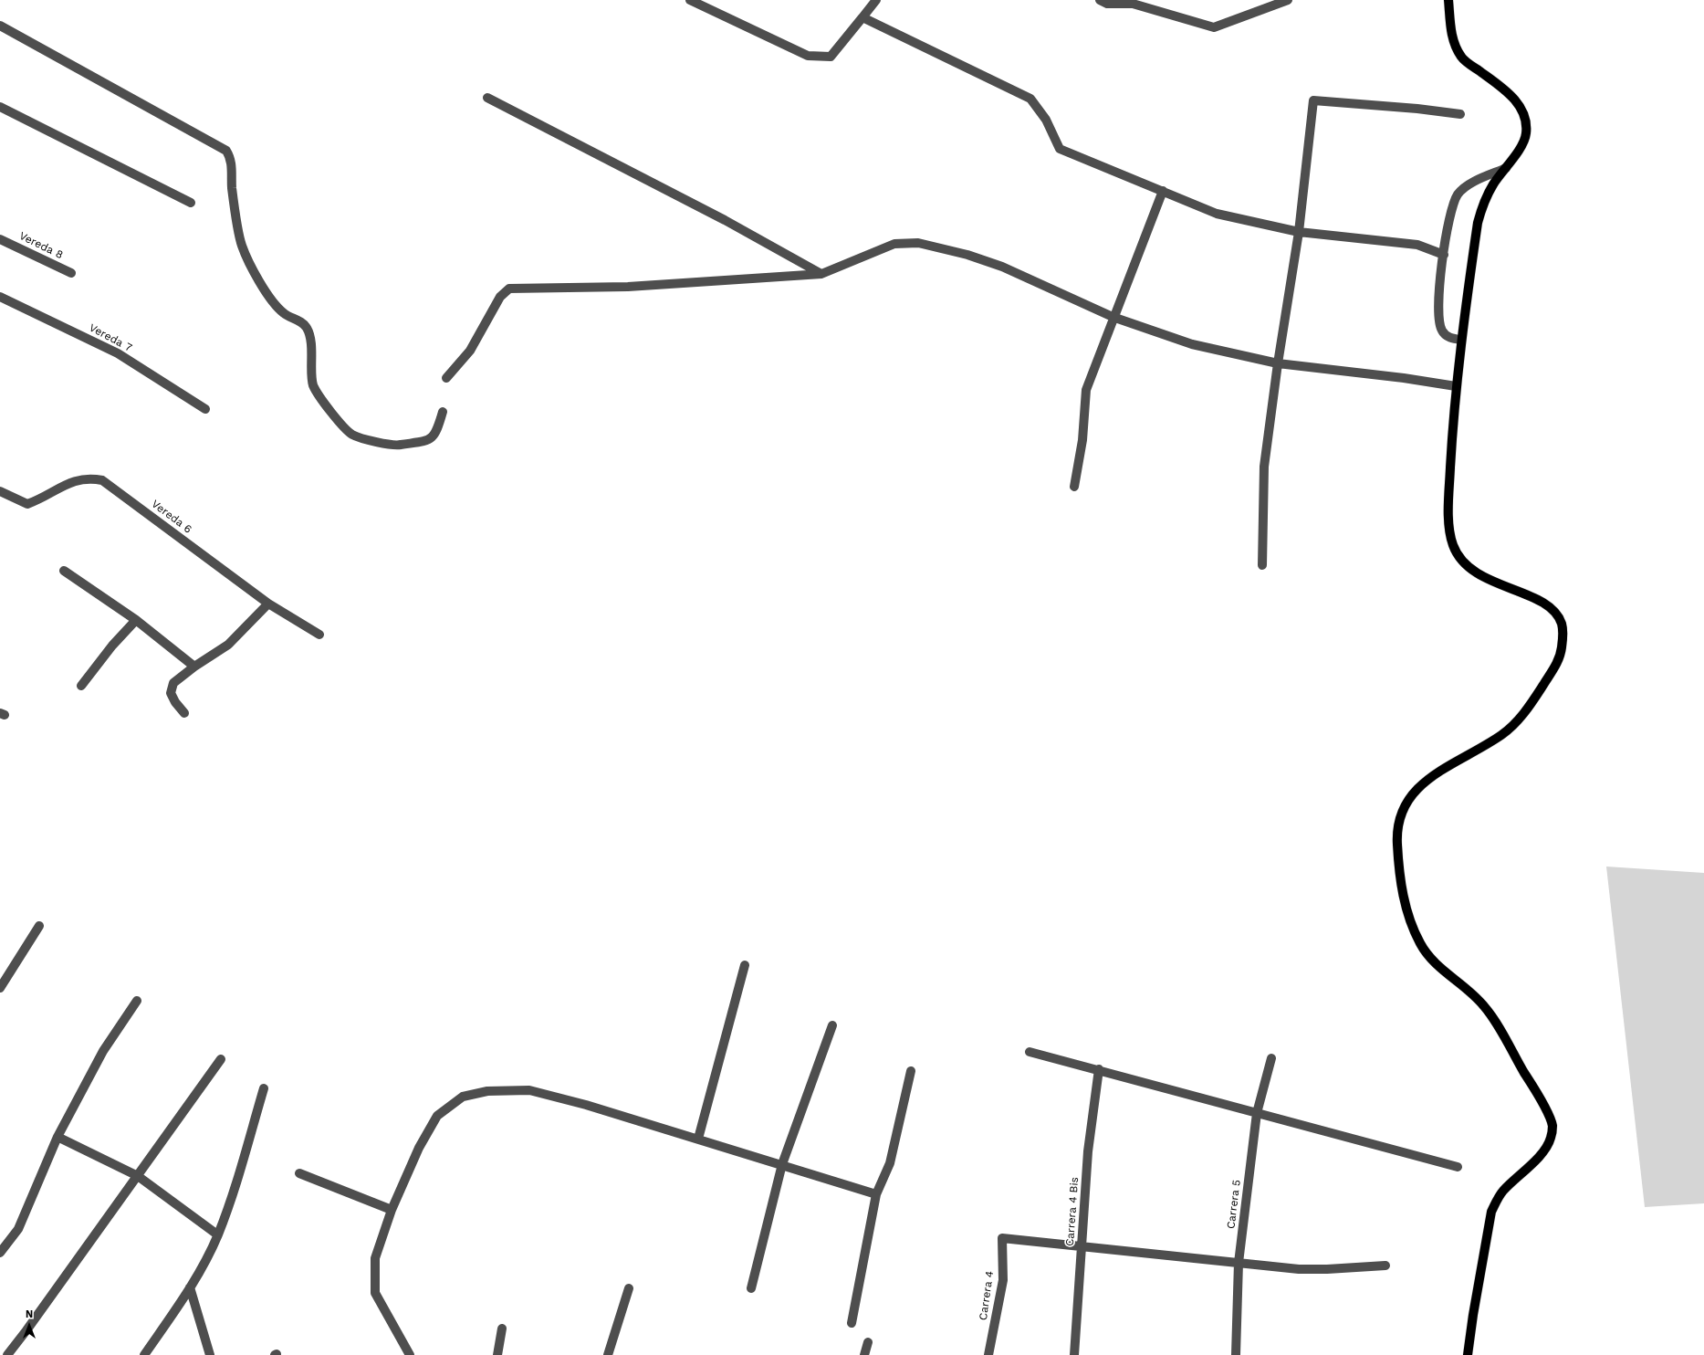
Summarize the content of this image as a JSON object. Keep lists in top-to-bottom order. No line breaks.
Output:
{"streets":{"street":["Vereda 8","Vereda 7","Vereda 6","Carrera 5","Carrera 4 Bis","Carrera 4"]},"crossings":[["Carrera 4 Bis","Carrera 4"]],"north":"top"}
